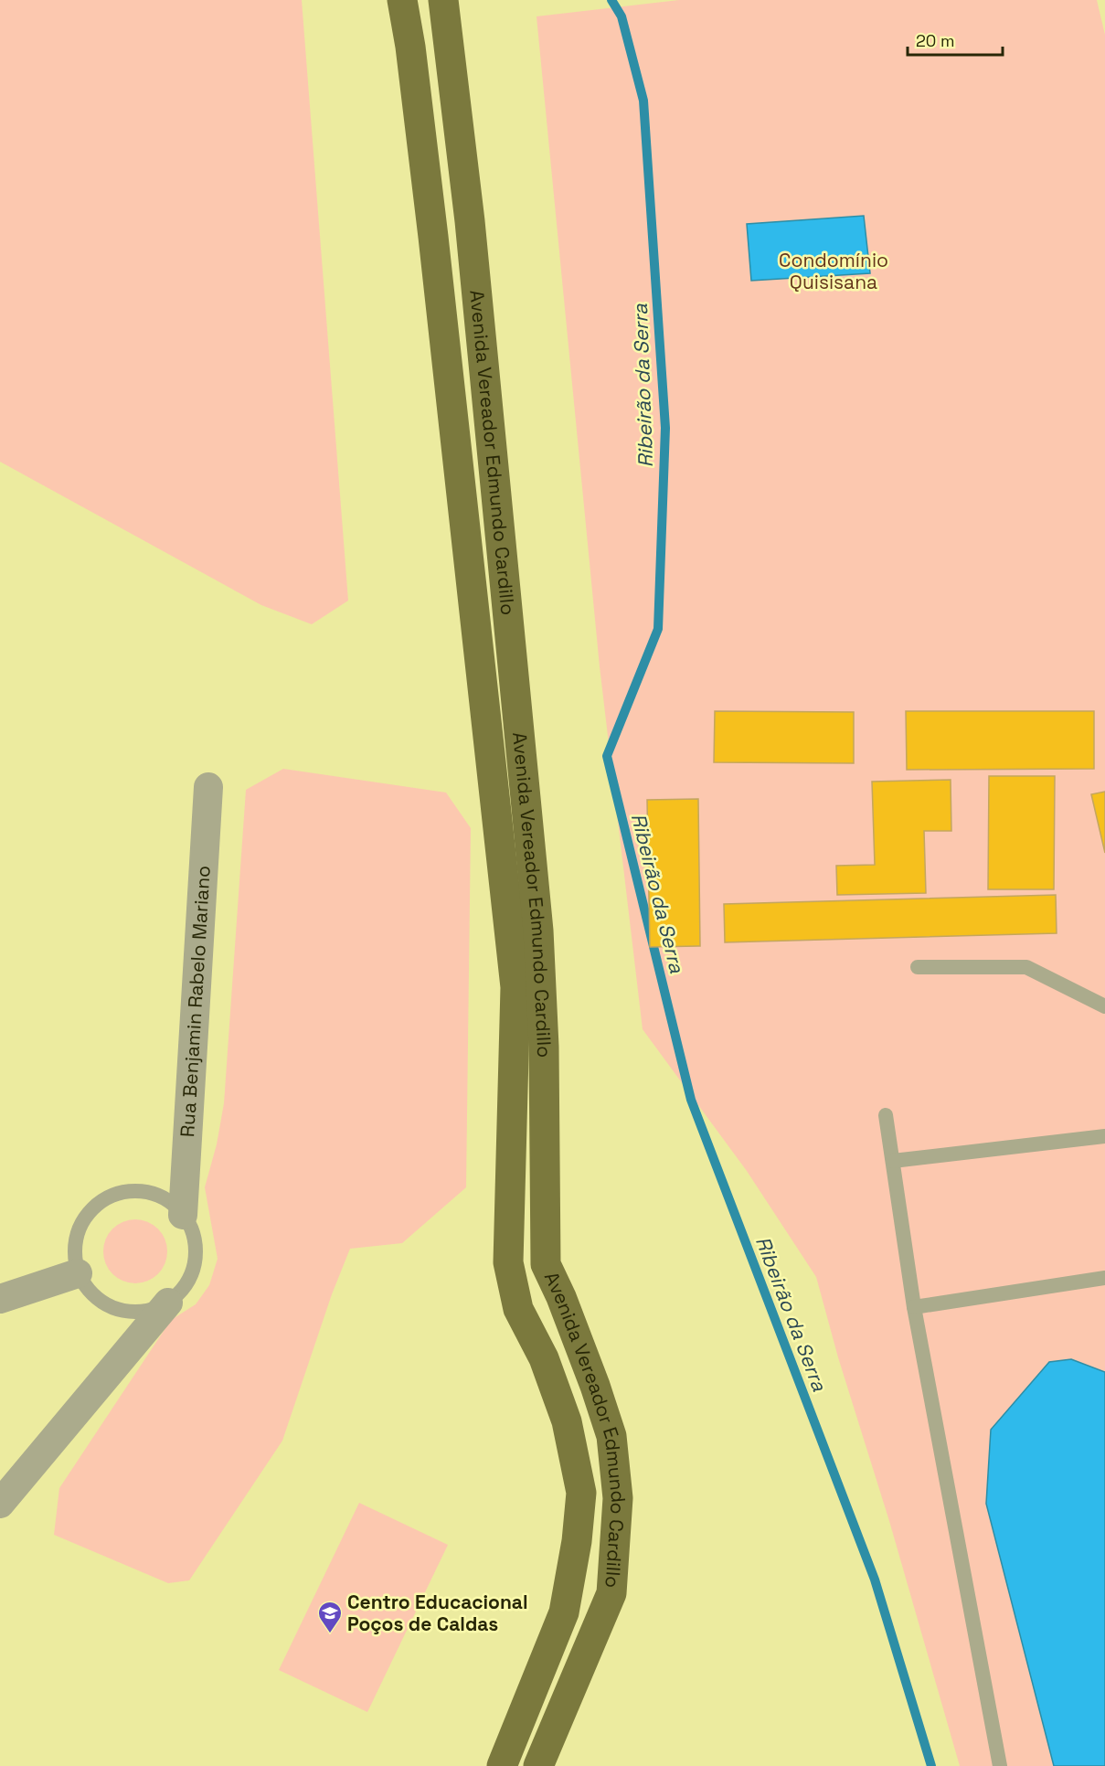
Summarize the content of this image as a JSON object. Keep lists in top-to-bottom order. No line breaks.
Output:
{"streets":{"main road":["Avenida Vereador Edmundo Cardillo"],"street":["Rua Benjamin Rabelo Mariano"]},"water":["Ribeirão da Serra"],"parks":["Condomínio Quisisana"],"places":{"school or university":["Centro Educacional Poços de Caldas"]},"scale_bar":"20 m"}
